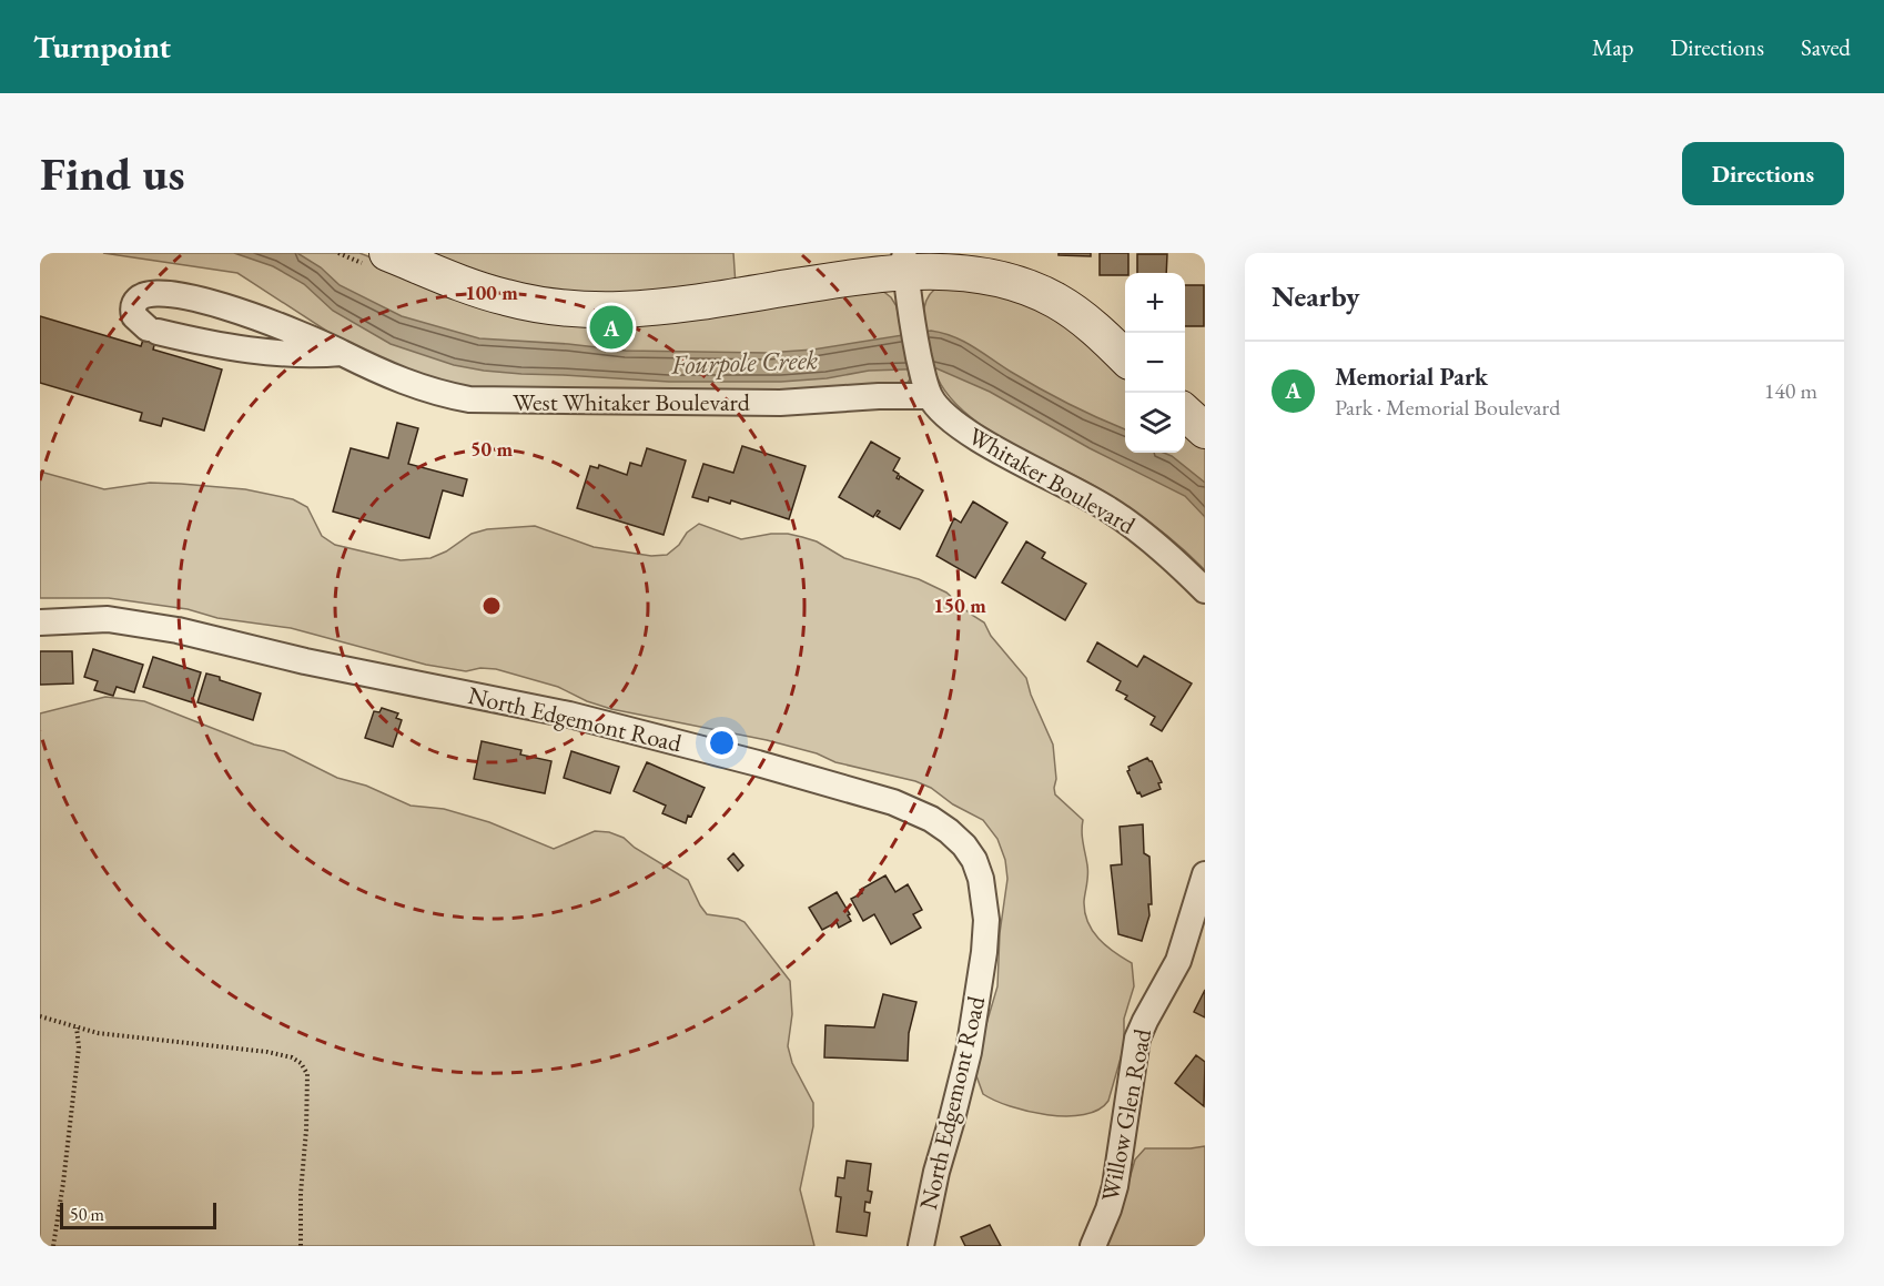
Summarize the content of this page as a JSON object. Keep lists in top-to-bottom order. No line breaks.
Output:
{"streets":{"street":["West Whitaker Boulevard","Whitaker Boulevard","North Edgemont Road","Willow Glen Road"]},"crossings":[["West Whitaker Boulevard","Whitaker Boulevard"]],"water":["Fourpole Creek"],"scale_bar":"50 m","page":{"header":"Turnpoint","nav":["Map","Directions","Saved"],"buttons":"Directions","title":"Find us","heading":"Nearby","map_buttons":["+","−"],"pins":"A","list":[{"mark":"A","name":"Memorial Park","note":"Park · Memorial Boulevard","value":"140 m"}],"scale":"50 m"},"rings":["100 m","50 m","150 m"]}
